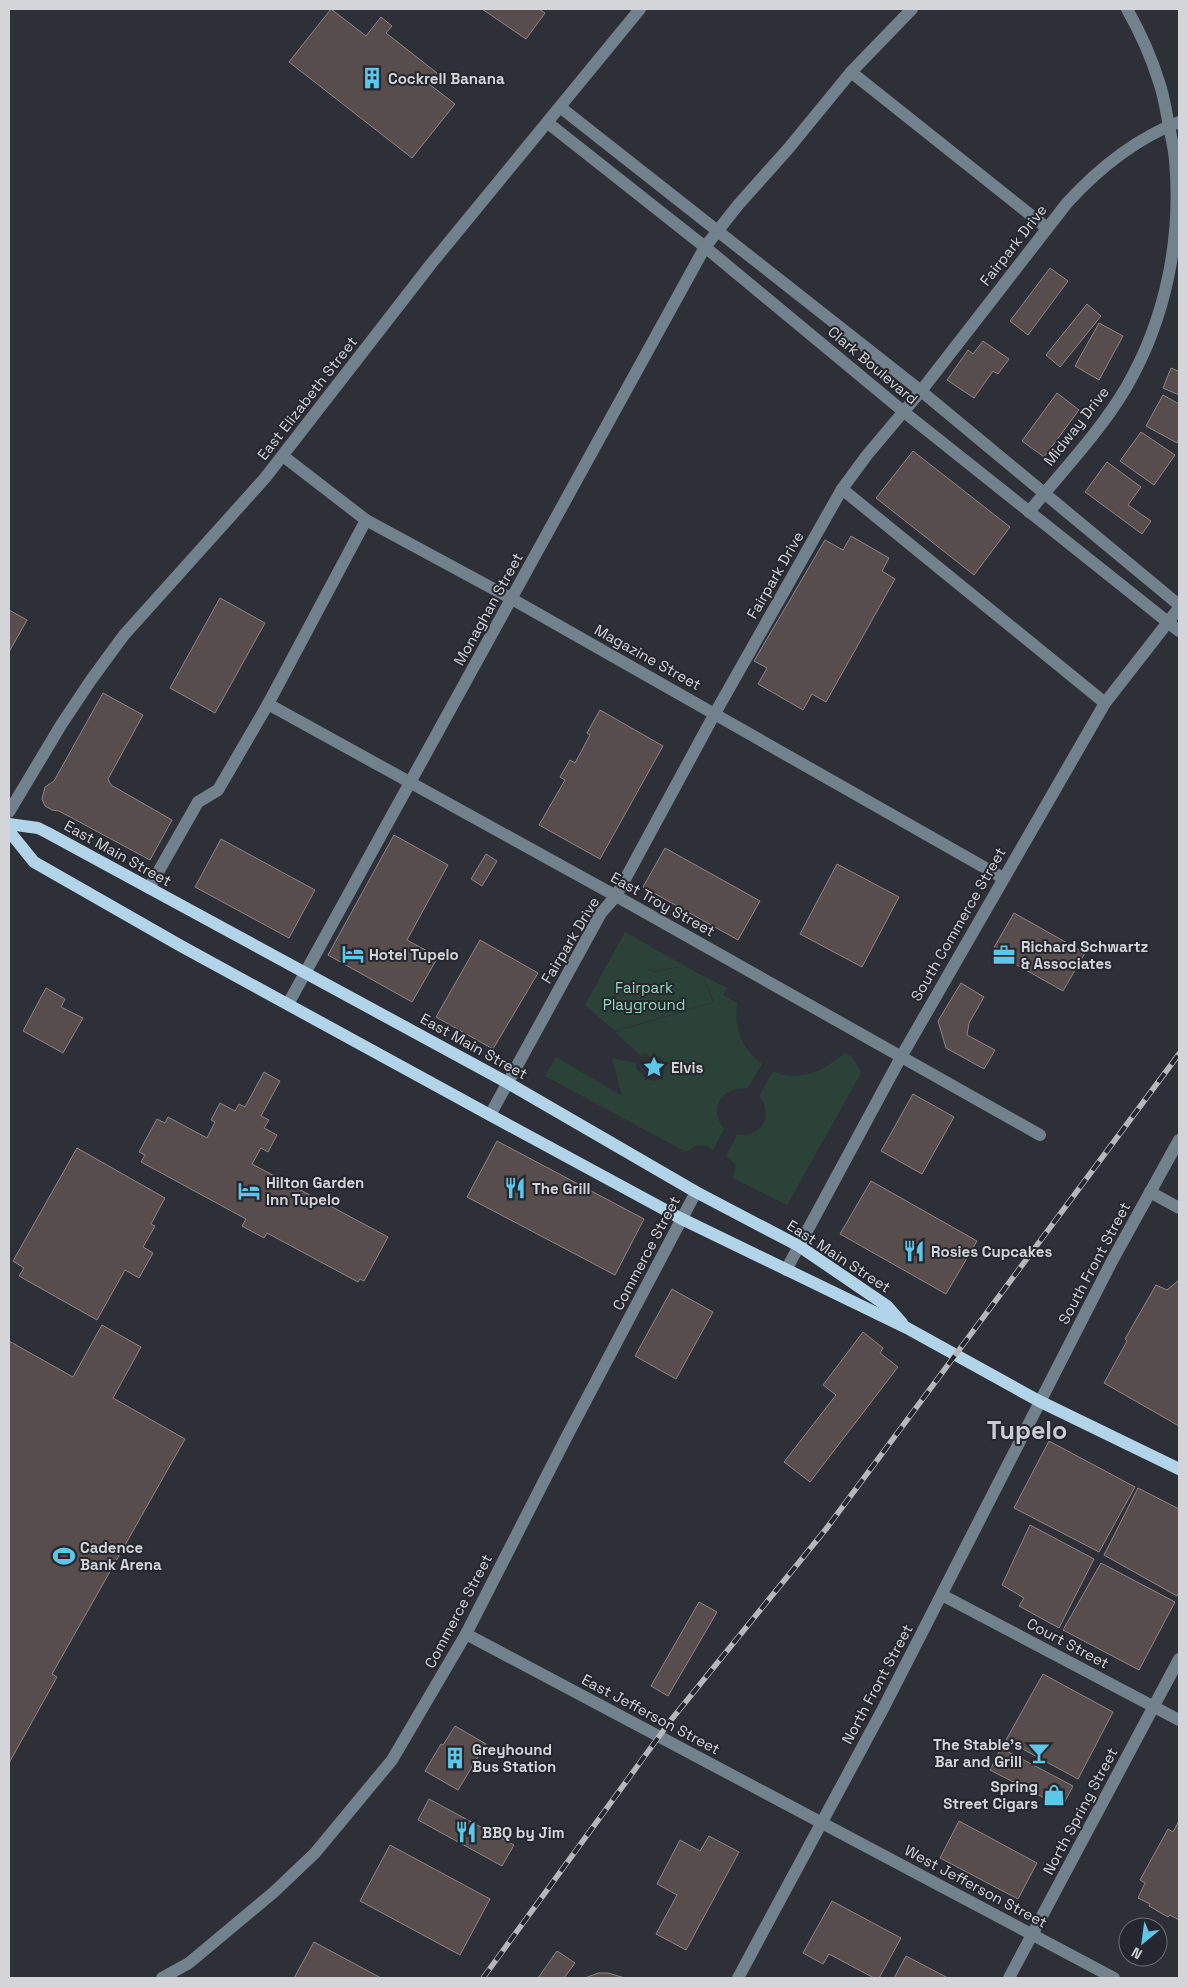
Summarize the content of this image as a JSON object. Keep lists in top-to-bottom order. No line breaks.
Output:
{"streets":{"main road":["East Main Street"],"street":["Fairpark Drive","Clark Boulevard","East Elizabeth Street","Midway Drive","Monaghan Street","Magazine Street","East Troy Street","South Commerce Street","Commerce Street","South Front Street","Court Street","North Front Street","East Jefferson Street","North Spring Street","West Jefferson Street"]},"crossings":[["Fairpark Drive","Clark Boulevard"],["Fairpark Drive","Midway Drive"],["Fairpark Drive","Magazine Street"],["Fairpark Drive","East Main Street"],["Fairpark Drive","East Troy Street"],["Clark Boulevard","East Elizabeth Street"],["Clark Boulevard","Midway Drive"],["Clark Boulevard","Monaghan Street"],["Clark Boulevard","South Commerce Street"],["East Elizabeth Street","Magazine Street"],["Monaghan Street","Magazine Street"],["Monaghan Street","East Main Street"],["Monaghan Street","East Troy Street"],["Magazine Street","South Commerce Street"],["East Main Street","South Commerce Street"],["East Main Street","Commerce Street"],["East Main Street","South Front Street"],["East Main Street","North Front Street"],["East Troy Street","South Commerce Street"],["Commerce Street","East Jefferson Street"],["South Front Street","North Front Street"],["Court Street","North Front Street"],["Court Street","North Spring Street"],["North Front Street","East Jefferson Street"],["North Front Street","West Jefferson Street"],["East Jefferson Street","West Jefferson Street"],["North Spring Street","West Jefferson Street"]],"districts":["Tupelo"],"parks":["Fairpark Playground"],"places":{"building":["Cockrell Banana","Greyhound Bus Station"],"hotel":["Hotel Tupelo","Hilton Garden Inn Tupelo"],"office":["Richard Schwartz & Associates"],"place":["Elvis"],"restaurant":["The Grill","Rosies Cupcakes","BBQ by Jim"],"sports":["Cadence Bank Arena"],"bar":["The Stable's Bar and Grill"],"shop":["Spring Street Cigars"]},"north":"bottom left"}
